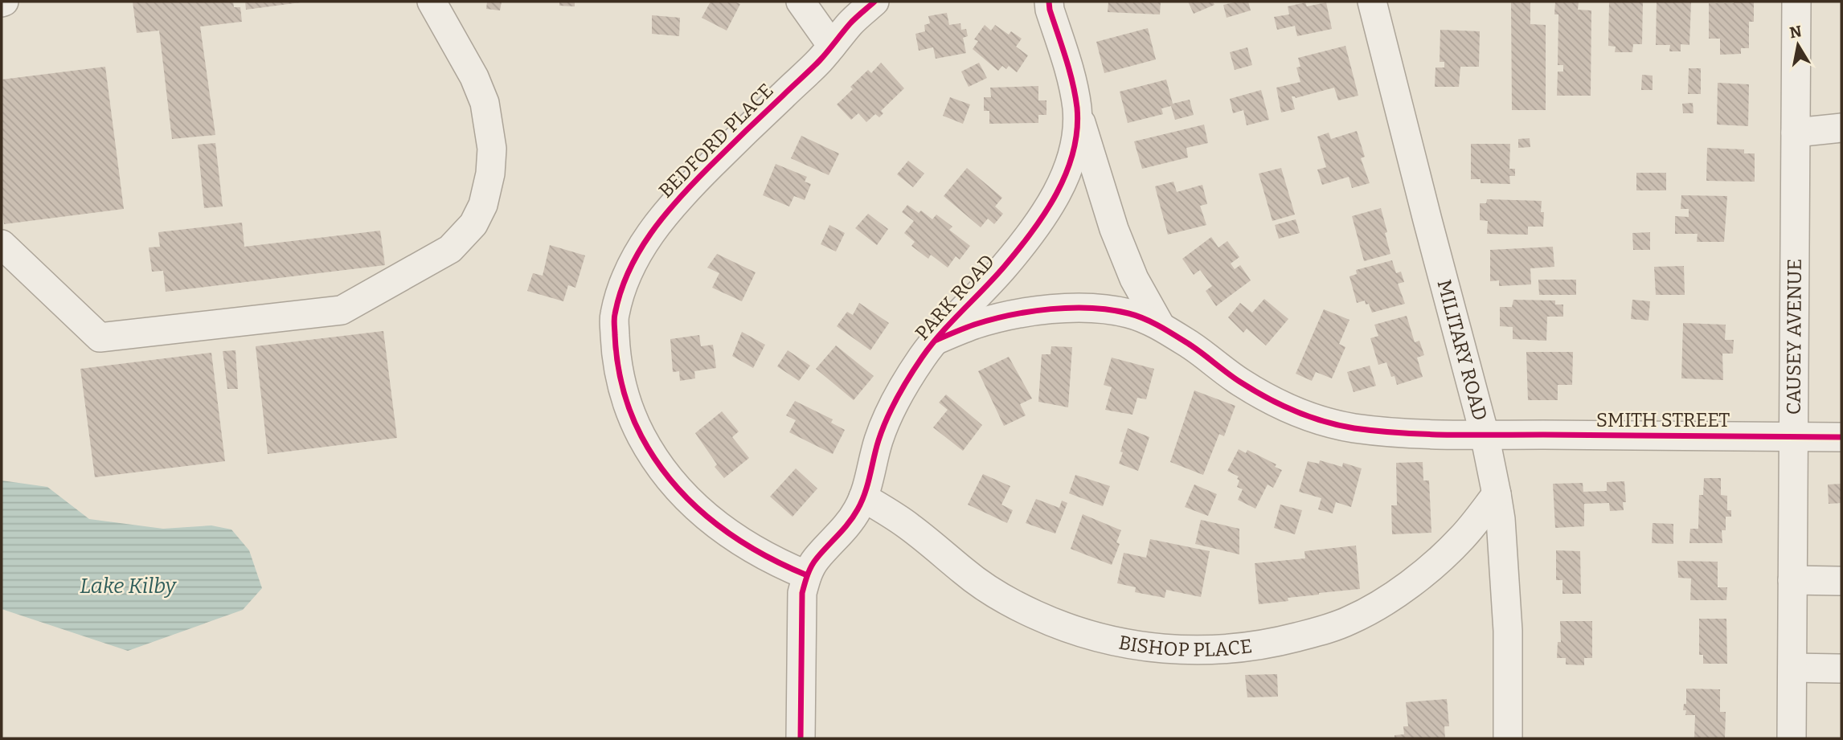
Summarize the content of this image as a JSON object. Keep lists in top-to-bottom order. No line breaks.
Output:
{"streets":{"street":["BEDFORD PLACE","PARK ROAD","CAUSEY AVENUE","MILITARY ROAD","SMITH STREET","BISHOP PLACE"]},"crossings":[["BEDFORD PLACE","PARK ROAD"],["PARK ROAD","SMITH STREET"],["PARK ROAD","BISHOP PLACE"],["CAUSEY AVENUE","SMITH STREET"],["MILITARY ROAD","SMITH STREET"],["MILITARY ROAD","BISHOP PLACE"]],"water":["Lake Kilby"],"north":"top"}
